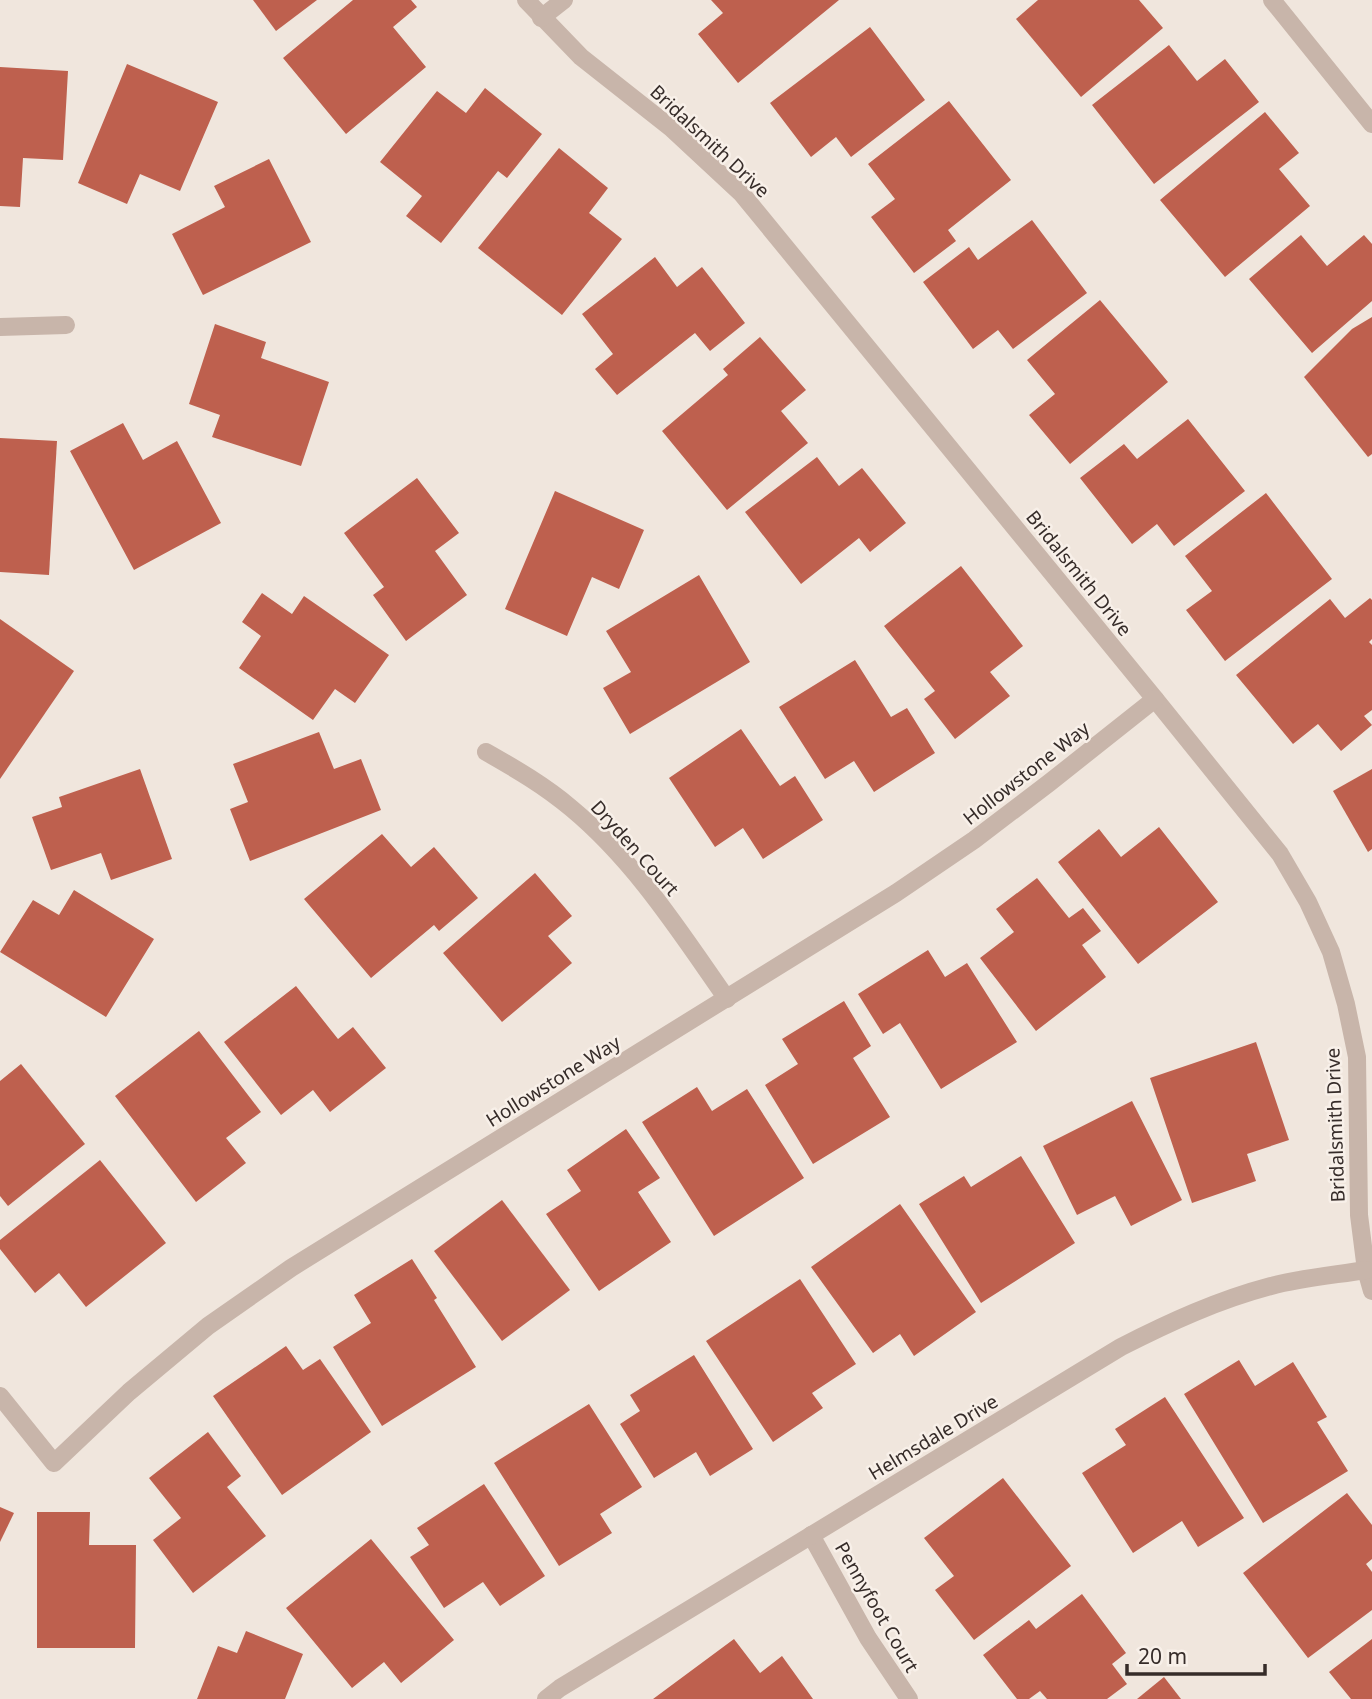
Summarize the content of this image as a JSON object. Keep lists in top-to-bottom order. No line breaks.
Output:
{"streets":{"street":["Bridalsmith Drive","Hollowstone Way","Dryden Court","Helmsdale Drive","Pennyfoot Court"]},"crossings":[["Bridalsmith Drive","Hollowstone Way"],["Bridalsmith Drive","Helmsdale Drive"],["Hollowstone Way","Dryden Court"],["Helmsdale Drive","Pennyfoot Court"]],"scale_bar":"20 m"}
